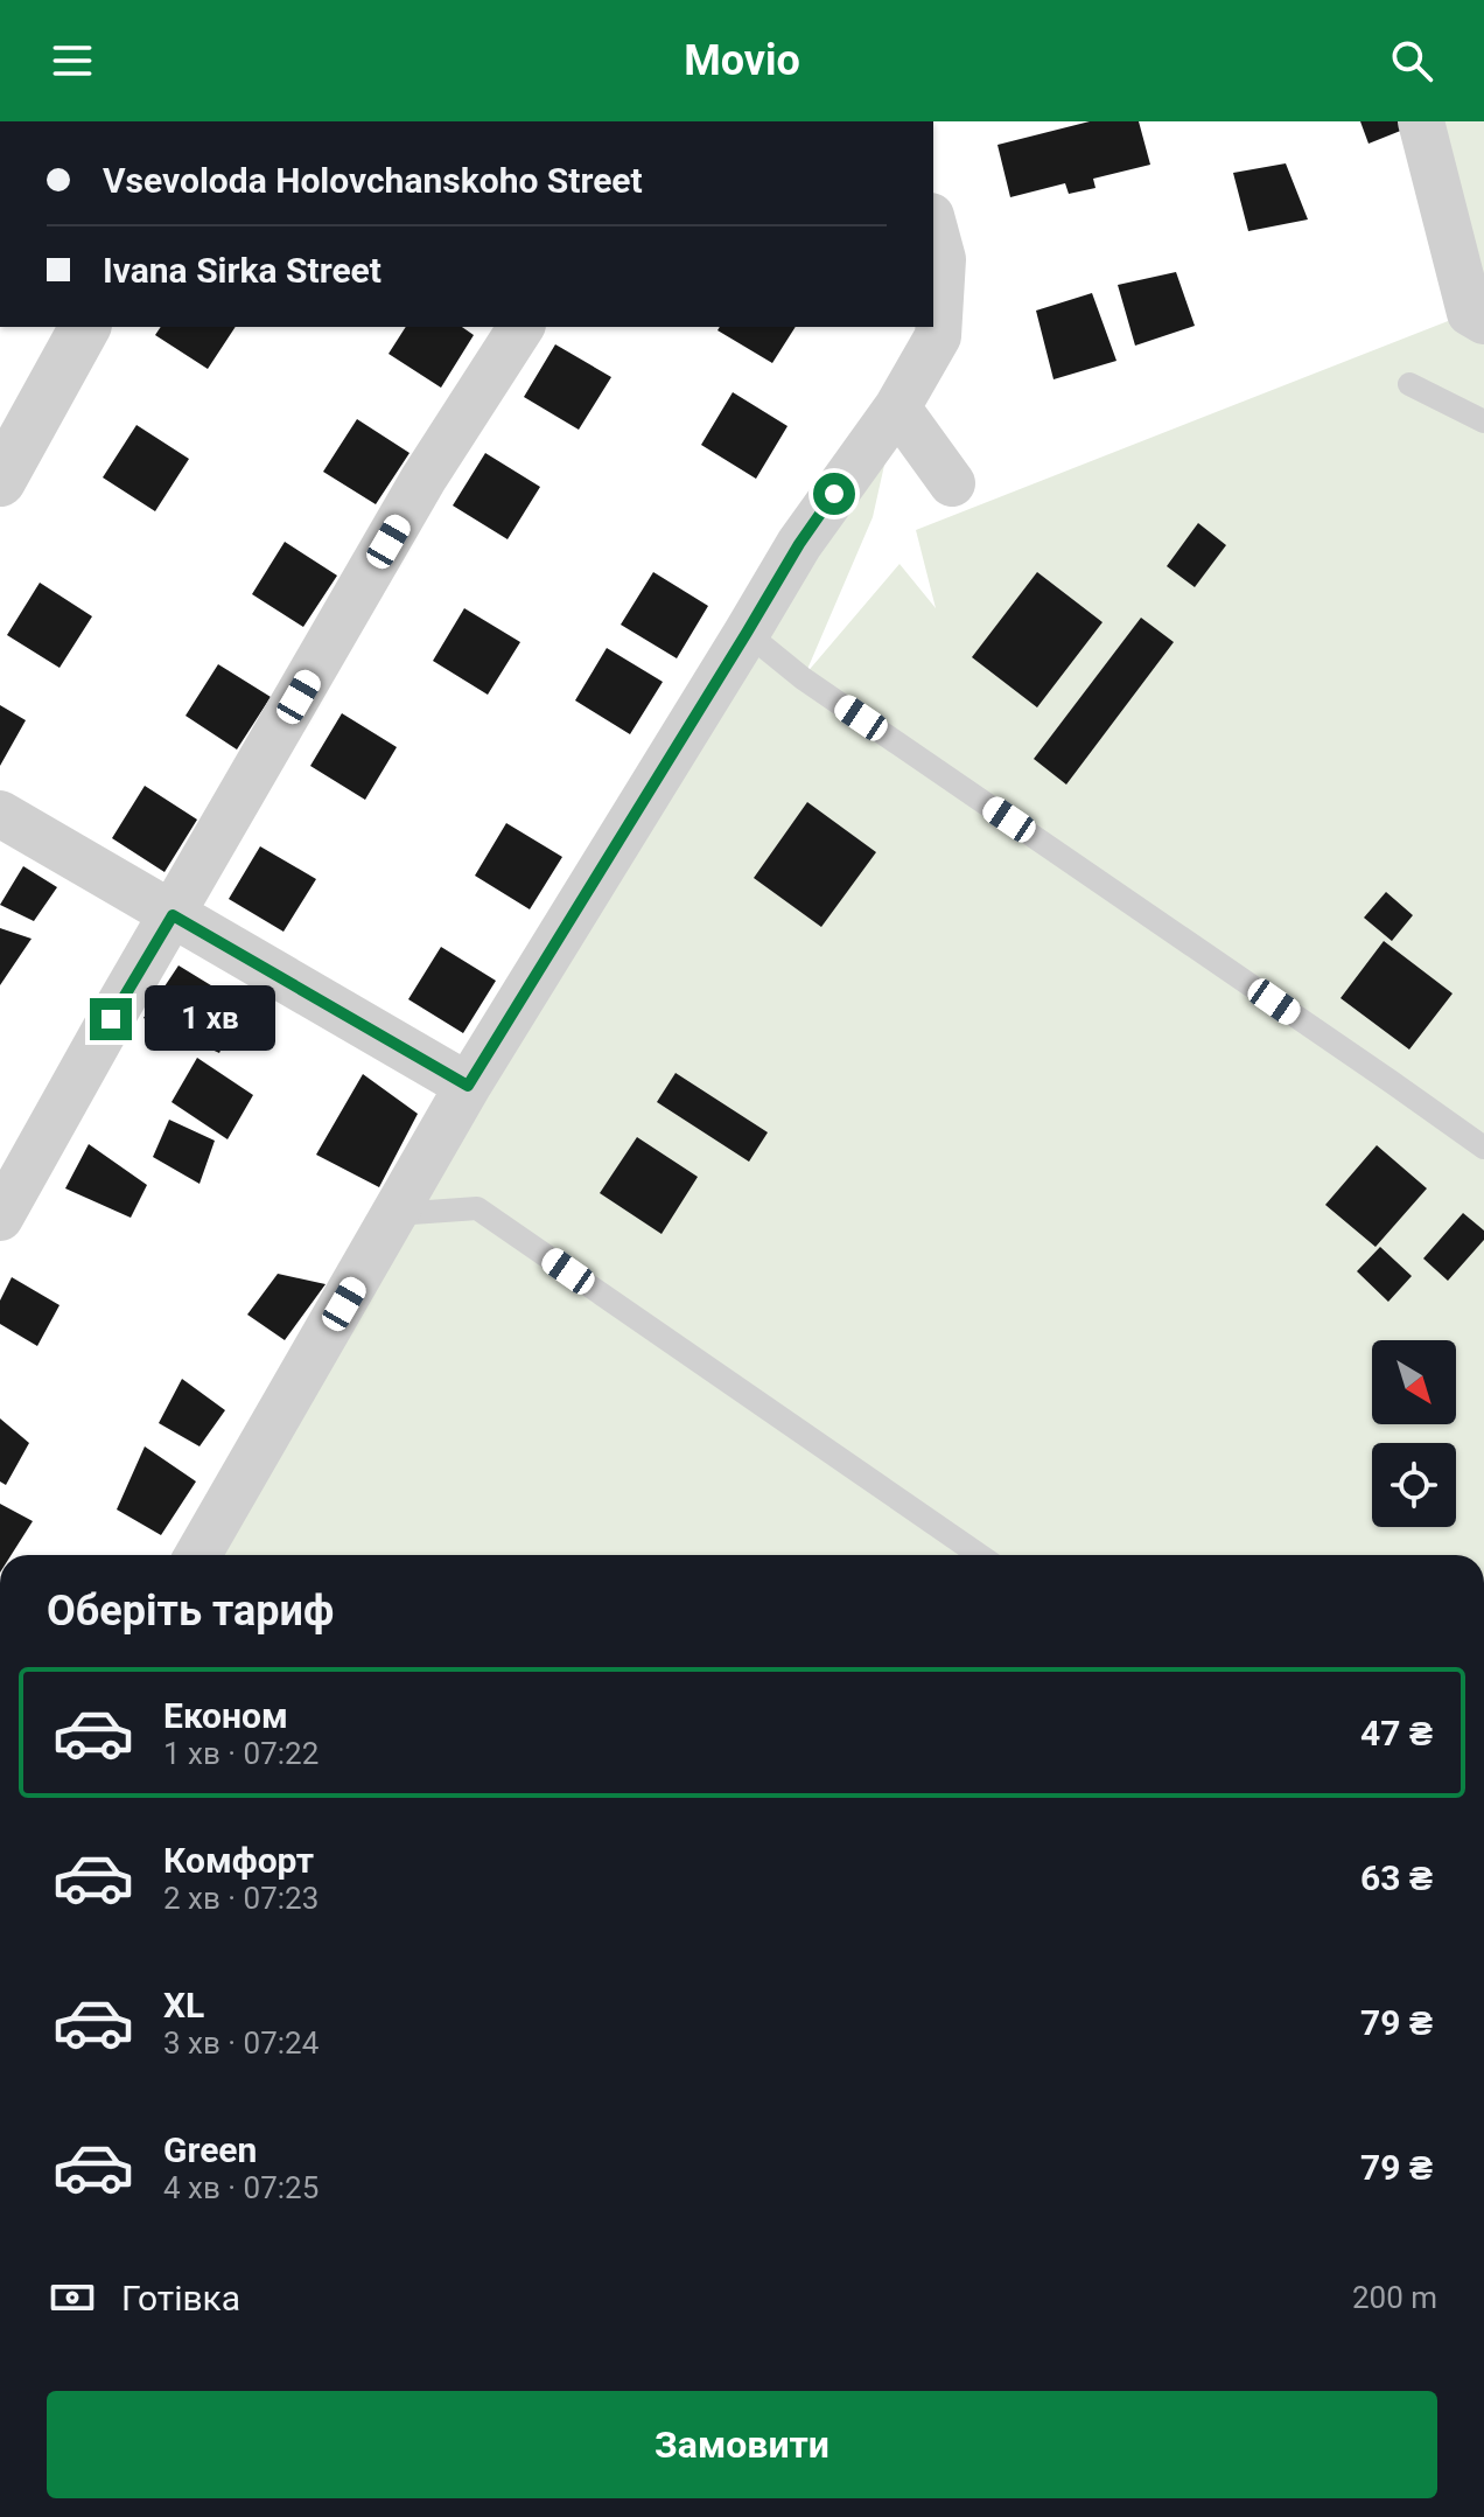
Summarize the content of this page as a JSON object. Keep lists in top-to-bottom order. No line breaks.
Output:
{"north":"bottom right","page":{"header":"Movio","banner":["Vsevoloda Holovchanskoho Street","Ivana Sirka Street"],"bubble":"1 хв","heading":"Оберіть тариф","list":[{"name":"Економ","note":"1 хв · 07:22","value":"47 ₴"},{"name":"Комфорт","note":"2 хв · 07:23","value":"63 ₴"},{"name":"XL","note":"3 хв · 07:24","value":"79 ₴"},{"name":"Green","note":"4 хв · 07:25","value":"79 ₴"}],"pay":["Готівка","200 m"],"buttons":"Замовити"}}
